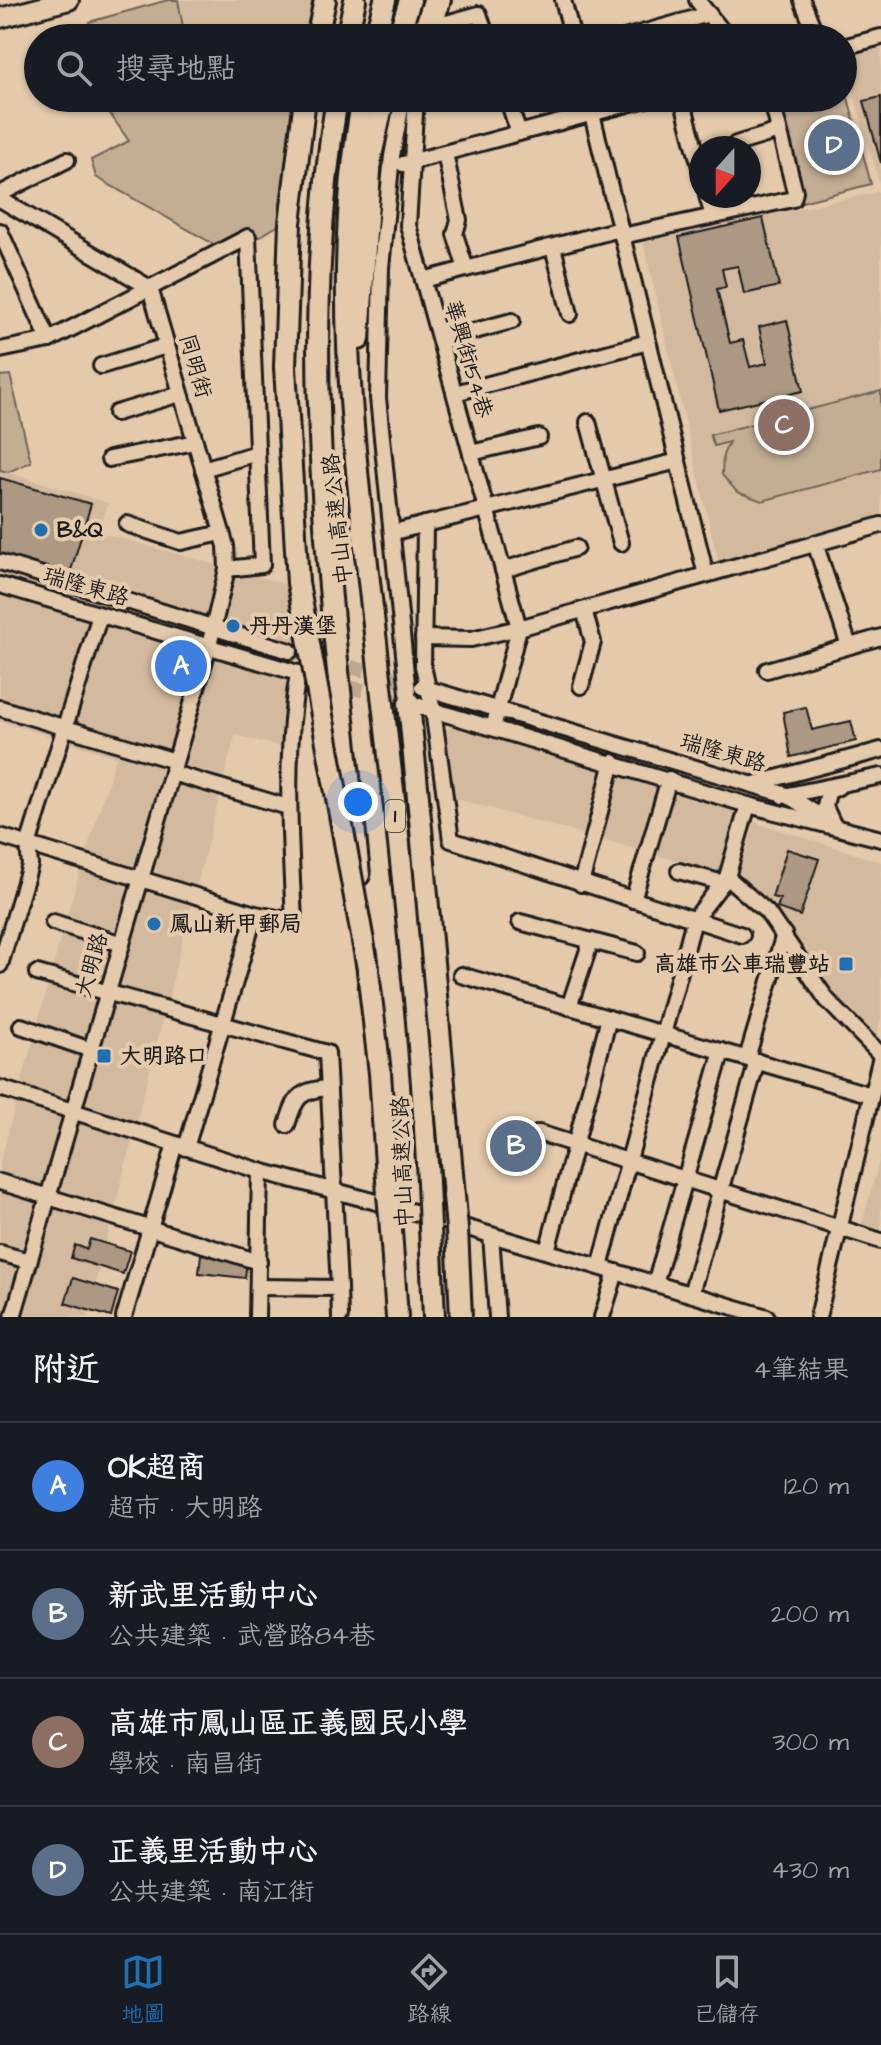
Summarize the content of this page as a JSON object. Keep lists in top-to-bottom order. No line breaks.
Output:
{"streets":{"highway":["中山高速公路","1"],"street":["華興街154巷","同明街","瑞隆東路","大明路"]},"crossings":[["同明街","瑞隆東路"],["同明街","大明路"],["瑞隆東路","大明路"]],"places":{"other":["B&Q","丹丹漢堡","鳳山新甲郵局"],"transit":["高雄市公車瑞豐站","大明路口"]},"north":"bottom","page":{"search":"搜尋地點","pins":["D","C","A","B"],"heading":["附近","4筆結果"],"list":[{"mark":"A","name":"OK超商","note":"超市 · 大明路","value":"120 m"},{"mark":"B","name":"新武里活動中心","note":"公共建築 · 武營路84巷","value":"200 m"},{"mark":"C","name":"高雄市鳳山區正義國民小學","note":"學校 · 南昌街","value":"300 m"},{"mark":"D","name":"正義里活動中心","note":"公共建築 · 南江街","value":"430 m"}],"nav":["地圖","路線","已儲存"]}}
